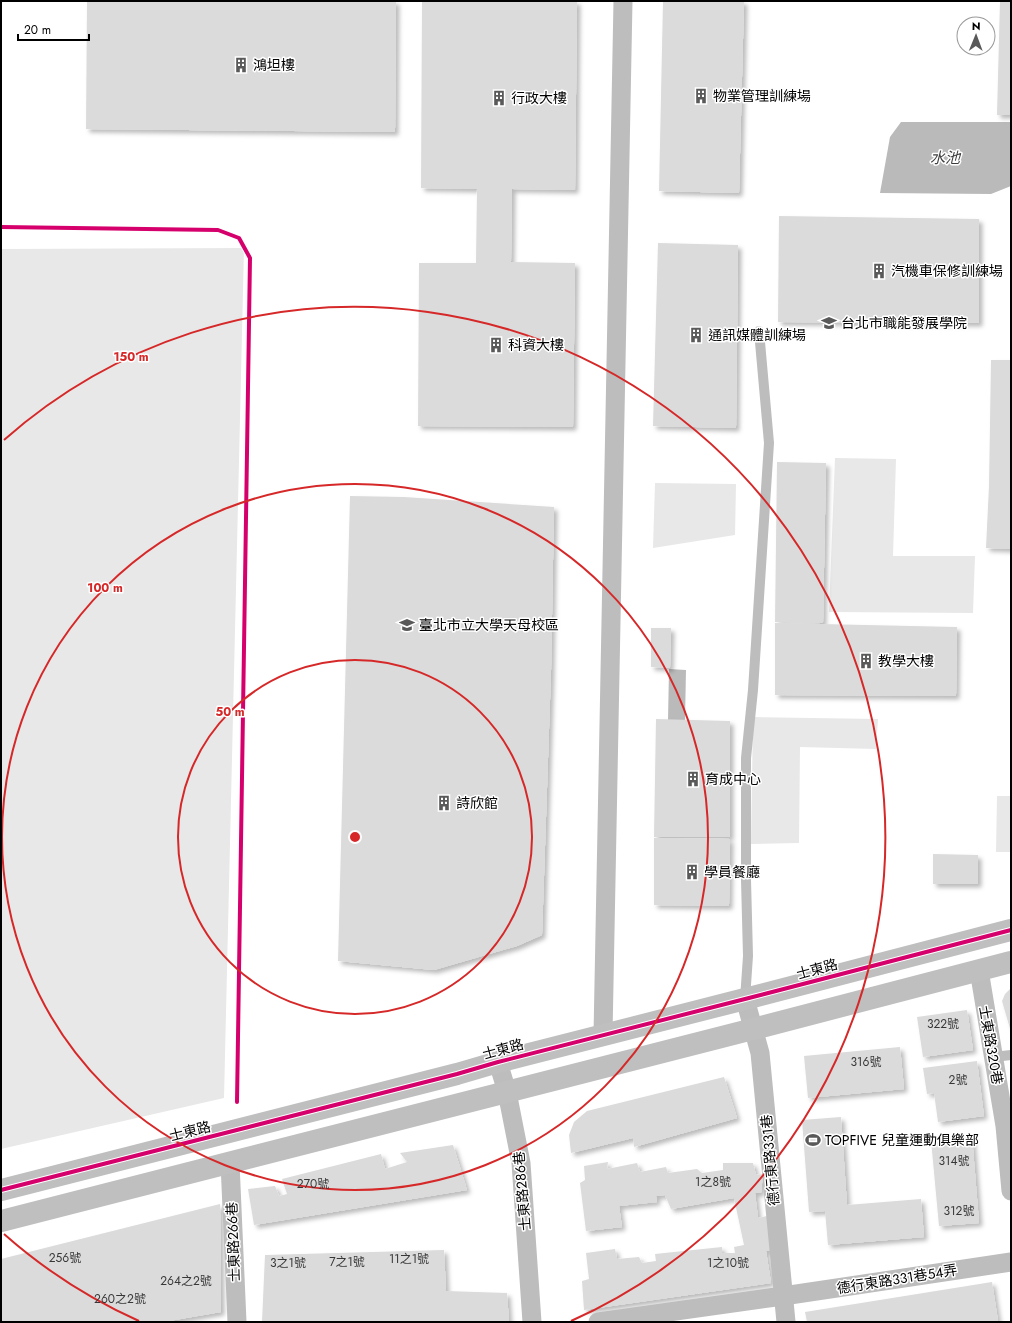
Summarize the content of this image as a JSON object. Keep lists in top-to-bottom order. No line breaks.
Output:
{"streets":{"street":["士東路","士東路320巷","德行東路331巷","士東路286巷","士東路266巷","德行東路331巷54弄"]},"crossings":[["士東路","德行東路331巷"],["士東路","士東路286巷"],["德行東路331巷","德行東路331巷54弄"]],"water":["水池"],"places":{"building":["鴻坦樓","物業管理訓練場","行政大樓","汽機車保修訓練場","通訊媒體訓練場","科資大樓","教學大樓","育成中心","詩欣館","學員餐廳"],"school or university":["台北市職能發展學院","臺北市立大學天母校區"],"sports":["TOPFIVE 兒童運動俱樂部"]},"house_numbers":["322號","316號","2號","314號","1之8號","270號","312號","256號","11之1號","7之1號","3之1號","1之10號","264之2號","260之2號"],"scale_bar":"20 m","north":"top","rings":["150 m","100 m","50 m"]}
